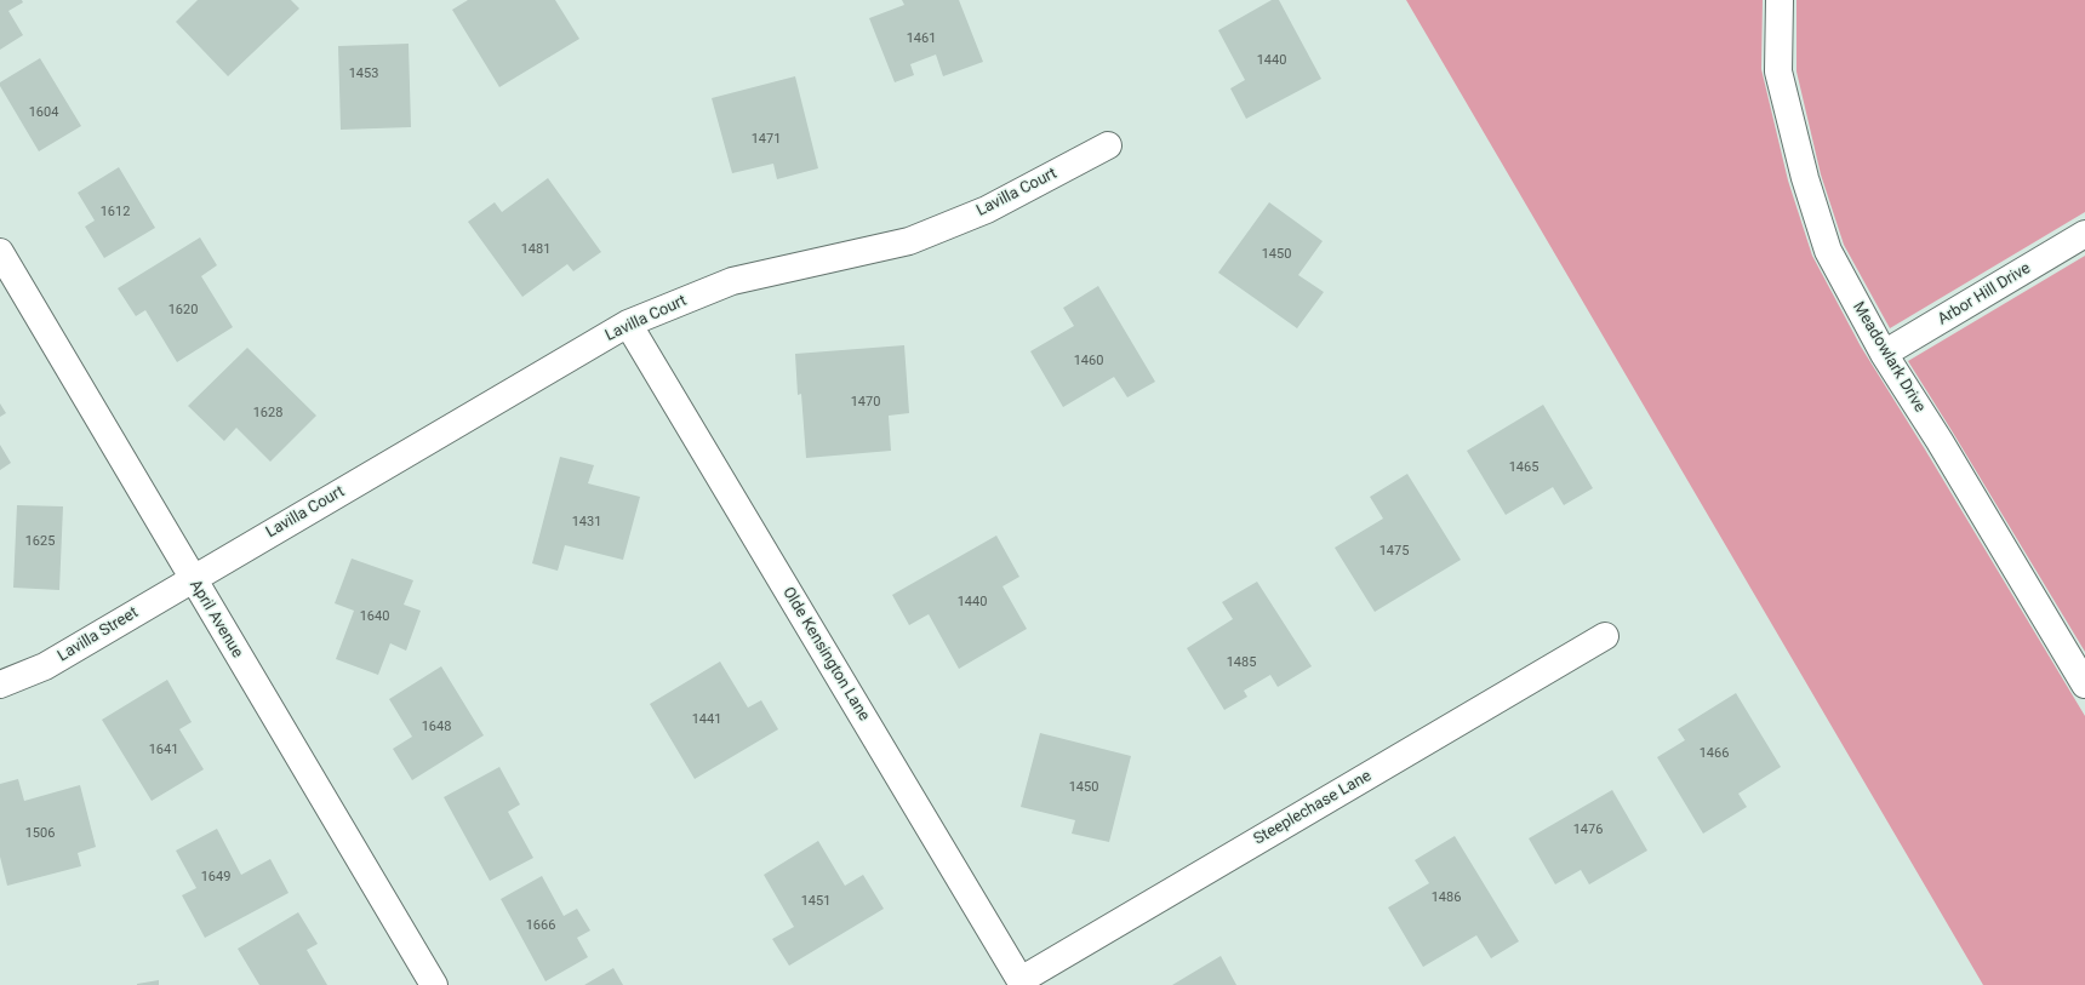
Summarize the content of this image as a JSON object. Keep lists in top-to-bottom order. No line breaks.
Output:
{"streets":{"street":["Lavilla Court","Arbor Hill Drive","Meadowlark Drive","April Avenue","Lavilla Street","Olde Kensington Lane","Steeplechase Lane"]},"crossings":[["Lavilla Court","April Avenue"],["Lavilla Court","Lavilla Street"],["Lavilla Court","Olde Kensington Lane"],["Arbor Hill Drive","Meadowlark Drive"],["April Avenue","Lavilla Street"],["Olde Kensington Lane","Steeplechase Lane"]],"house_numbers":["1461","1440","1453","1604","1471","1612","1481","1450","1620","1460","1470","1628","1465","1431","1625","1475","1440","1640","1485","1441","1648","1641","1466","1450","1476","1506","1649","1486","1451","1666"]}
